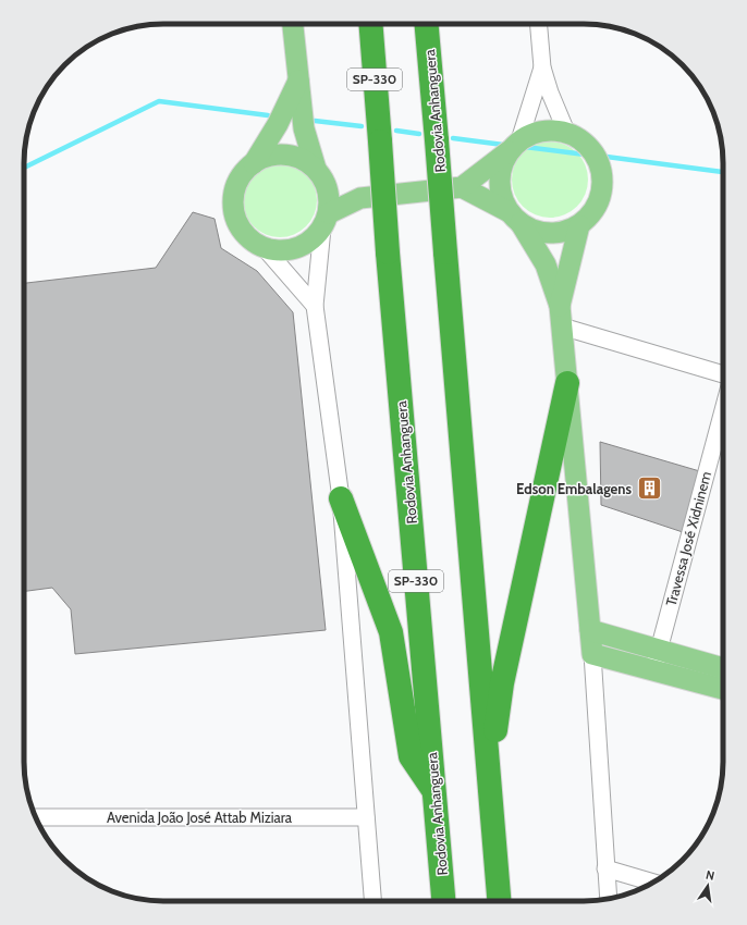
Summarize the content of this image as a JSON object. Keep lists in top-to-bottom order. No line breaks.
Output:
{"streets":{"highway":["SP-330","Rodovia Anhanguera"],"street":["Travessa José Xidninem","Avenida João José Attab Miziara"]},"places":{"building":["Edson Embalagens"]},"north":"top"}
